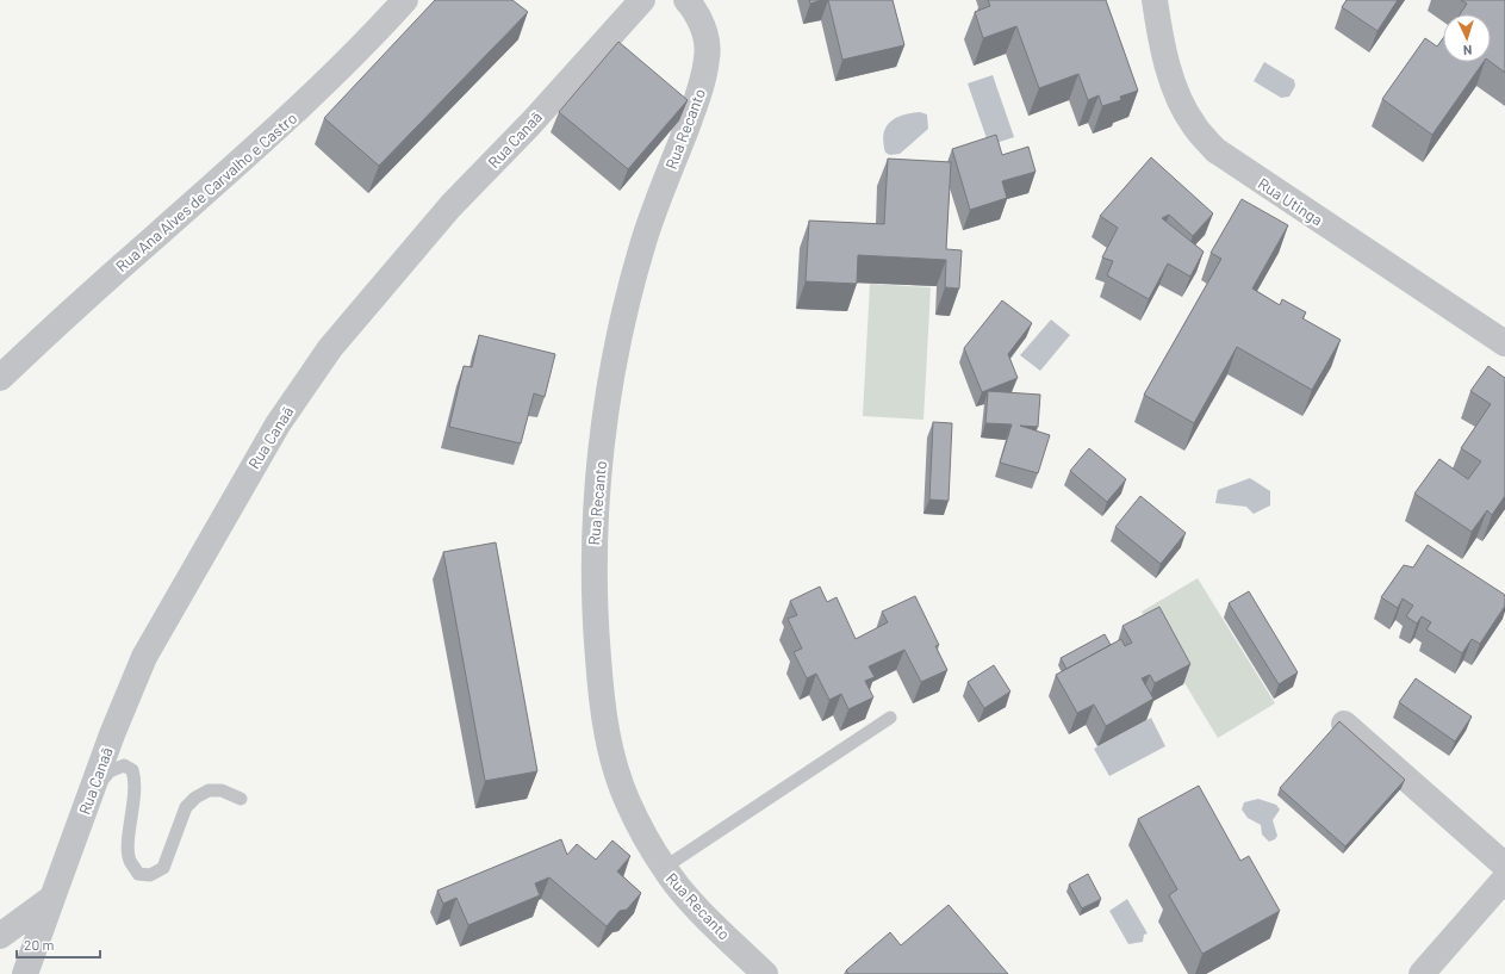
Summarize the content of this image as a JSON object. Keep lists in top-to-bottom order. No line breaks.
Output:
{"streets":{"street":["Rua Recanto","Rua Canaã","Rua Ana Alves de Carvalho e Castro","Rua Utinga"]},"scale_bar":"20 m","north":"bottom"}
